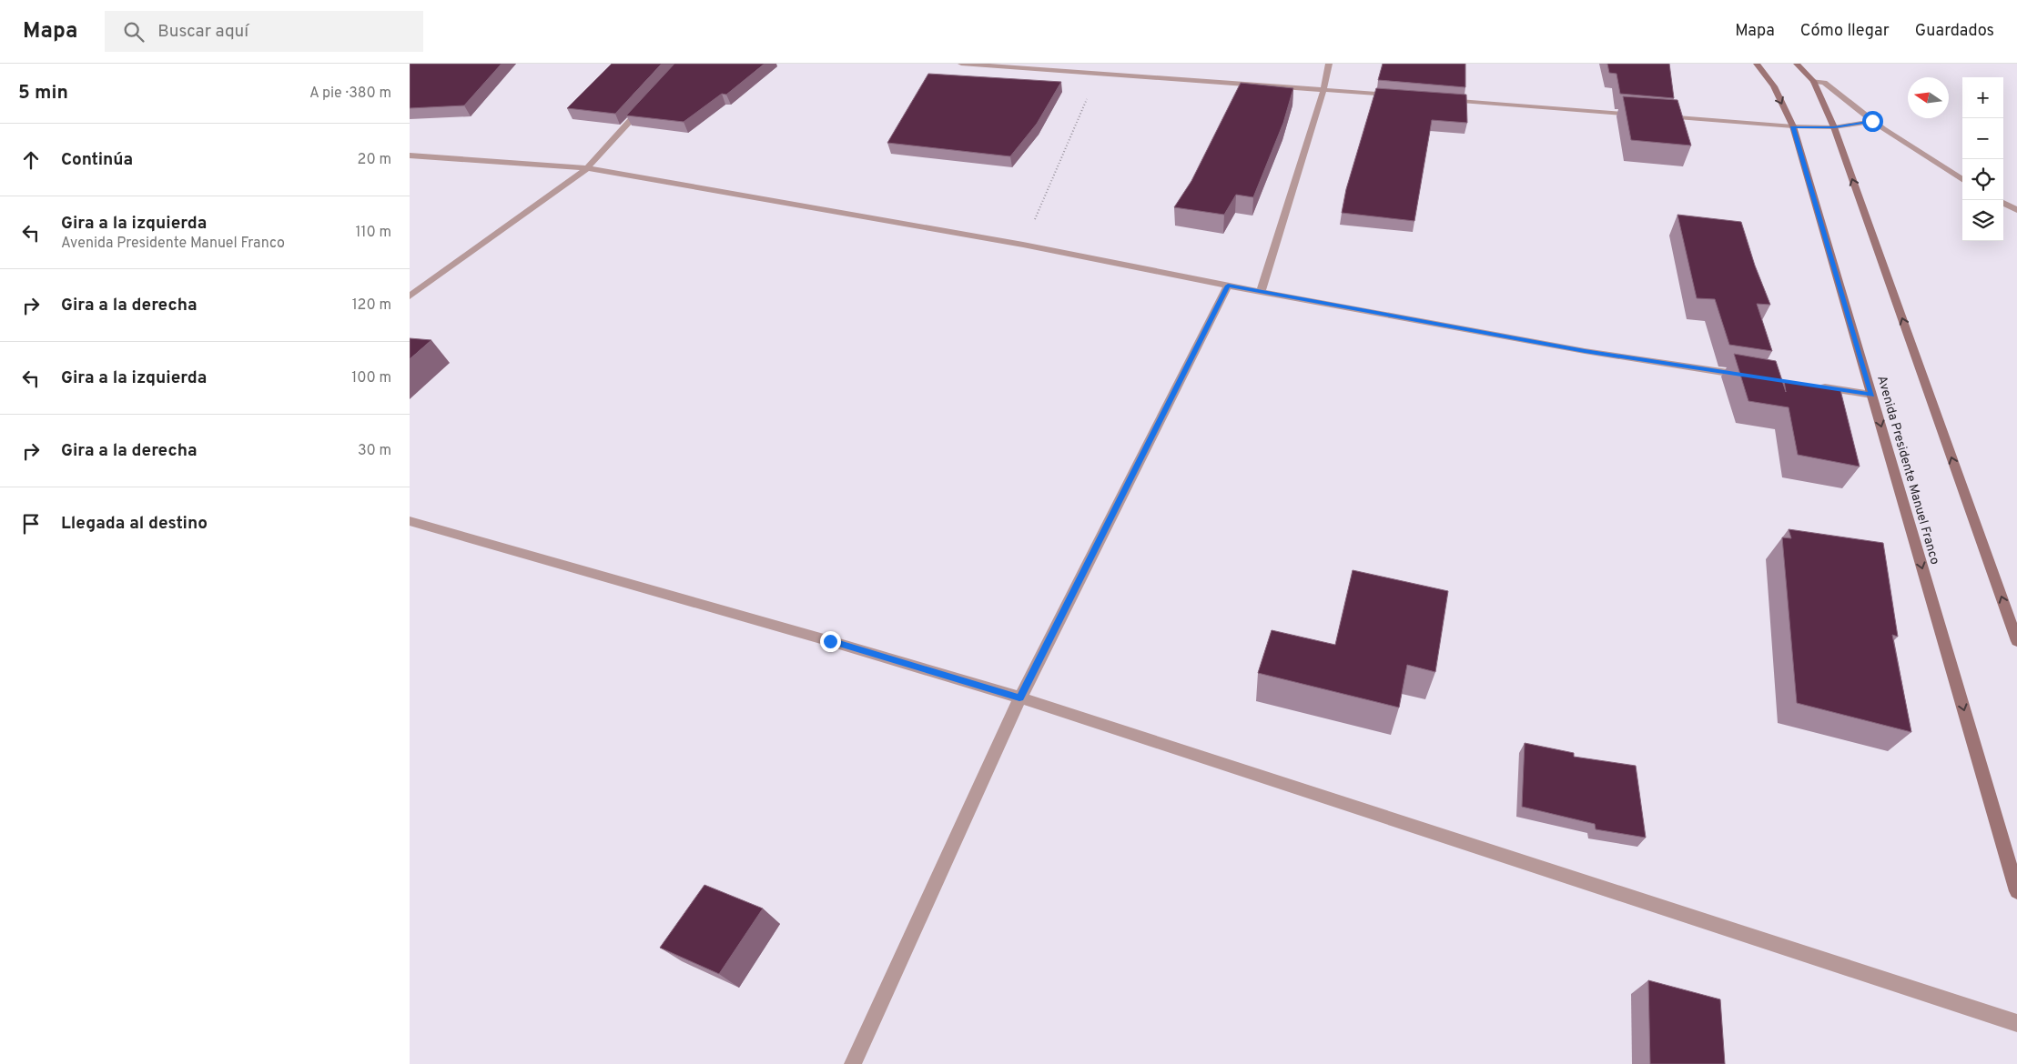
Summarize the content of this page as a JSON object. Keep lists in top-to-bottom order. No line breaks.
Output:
{"streets":{"main road":["Avenida Presidente Manuel Franco"]},"north":"left","page":{"header":"Mapa","search":"Buscar aquí","nav":["Mapa","Cómo llegar","Guardados"],"heading":["5 min","A pie · 380 m"],"map_buttons":["+","−"],"list":[["Continúa","20 m"],["Gira a la izquierda","Avenida Presidente Manuel Franco","110 m"],["Gira a la derecha","120 m"],["Gira a la izquierda","100 m"],["Gira a la derecha","30 m"],"Llegada al destino"]}}
